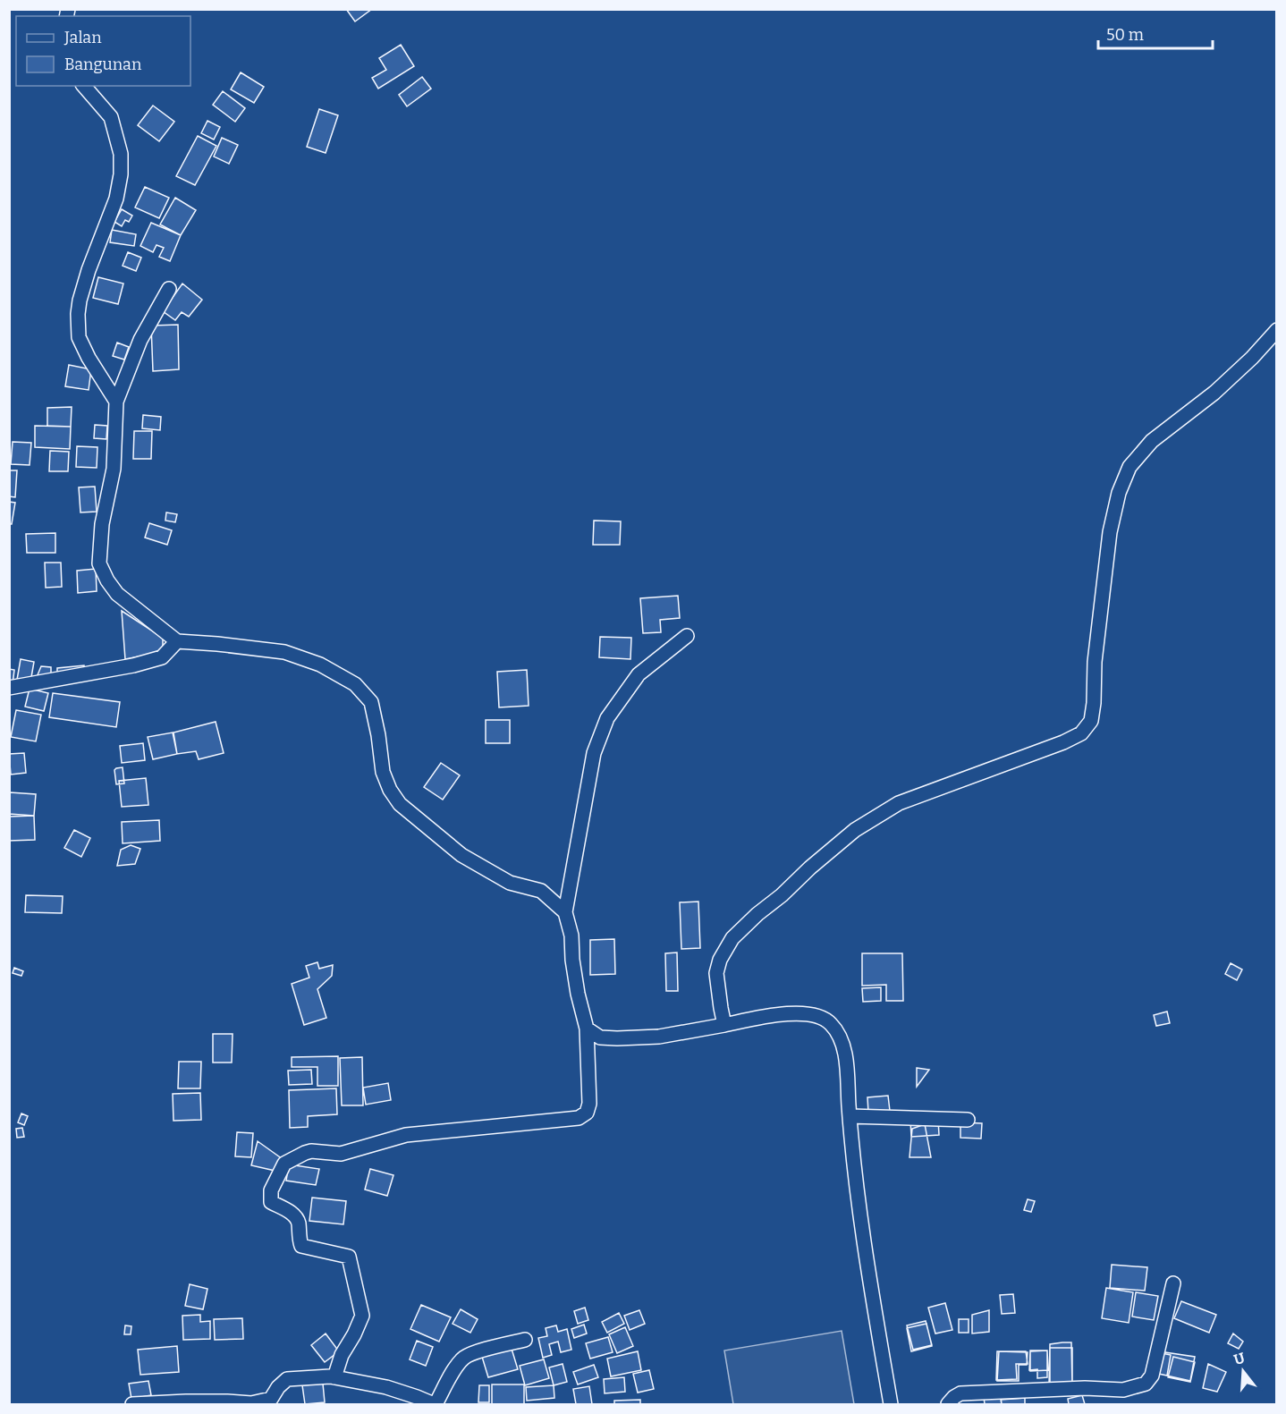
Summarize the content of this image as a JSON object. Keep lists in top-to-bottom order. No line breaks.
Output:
{"legend":["Jalan","Bangunan"],"scale_bar":"50 m","north":"top"}
